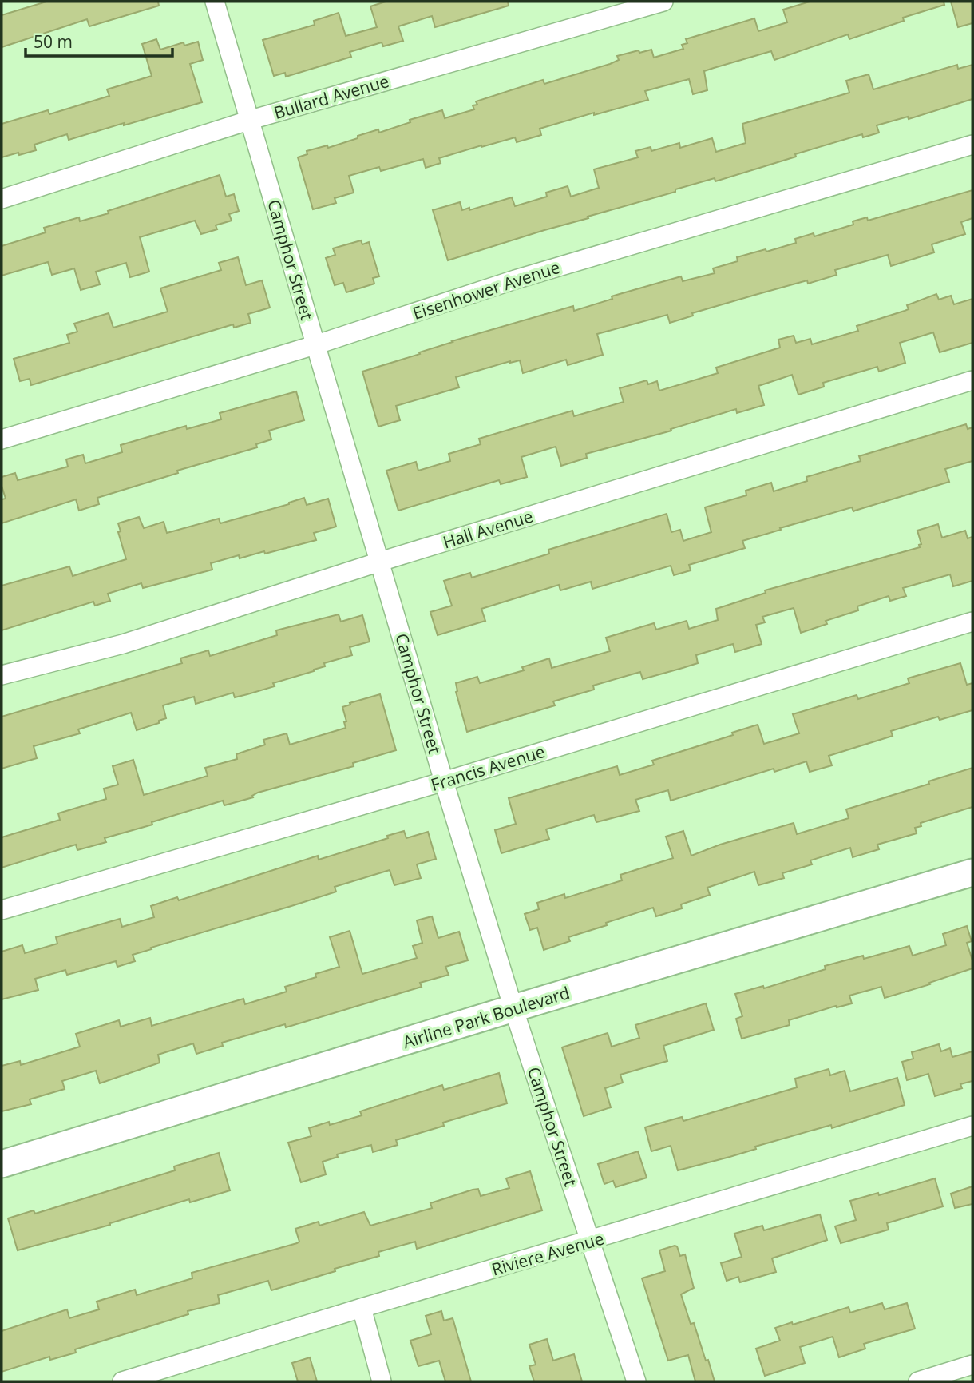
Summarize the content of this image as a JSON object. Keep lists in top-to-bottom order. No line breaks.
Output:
{"streets":{"street":["Bullard Avenue","Camphor Street","Eisenhower Avenue","Hall Avenue","Francis Avenue","Airline Park Boulevard","Riviere Avenue"]},"crossings":[["Bullard Avenue","Camphor Street"],["Camphor Street","Eisenhower Avenue"],["Camphor Street","Hall Avenue"],["Camphor Street","Francis Avenue"],["Camphor Street","Airline Park Boulevard"],["Camphor Street","Riviere Avenue"]],"scale_bar":"50 m"}
